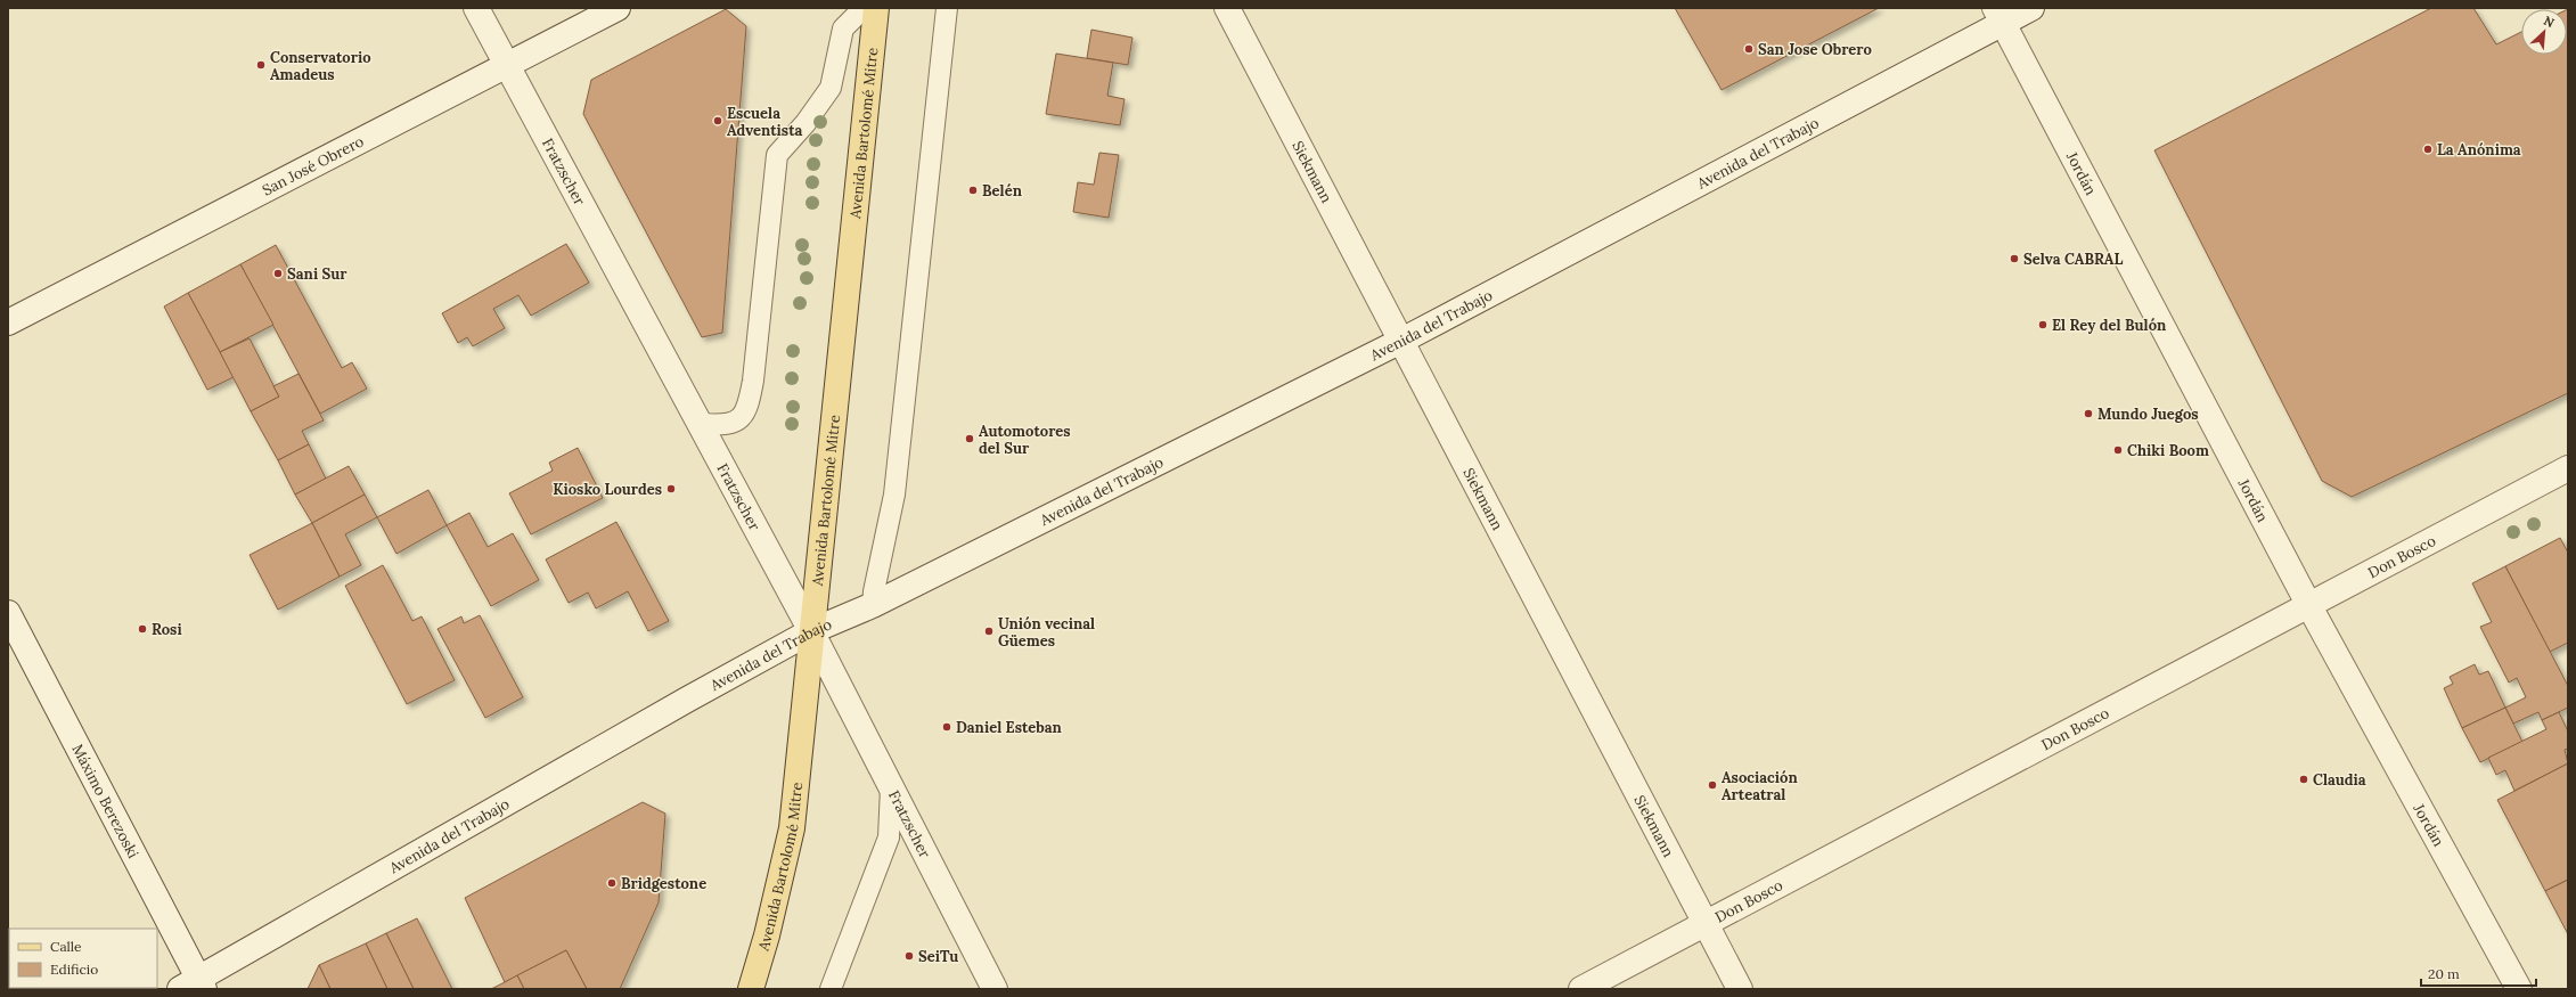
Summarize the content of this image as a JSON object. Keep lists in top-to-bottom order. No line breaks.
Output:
{"streets":{"main road":["Avenida Bartolomé Mitre"],"street":["Avenida del Trabajo","San José Obrero","Fratzscher","Siekmann","Jordán","Don Bosco","Máximo Berezoski"]},"crossings":[["Avenida Bartolomé Mitre","Avenida del Trabajo"],["Avenida Bartolomé Mitre","Fratzscher"],["Avenida del Trabajo","Fratzscher"],["Avenida del Trabajo","Siekmann"],["Avenida del Trabajo","Jordán"],["Avenida del Trabajo","Máximo Berezoski"],["San José Obrero","Fratzscher"],["Siekmann","Don Bosco"],["Jordán","Don Bosco"]],"places":["San Jose Obrero","Conservatorio Amadeus","Escuela Adventista","La Anónima","Belén","Selva CABRAL","Sani Sur","El Rey del Bulón","Mundo Juegos","Automotores del Sur","Chiki Boom","Kiosko Lourdes","Rosi","Unión vecinal Güemes","Daniel Esteban","Claudia","Asociación Arteatral","Bridgestone","SeiTu"],"legend":["Calle","Edificio"],"scale_bar":"20 m","north":"top right"}
